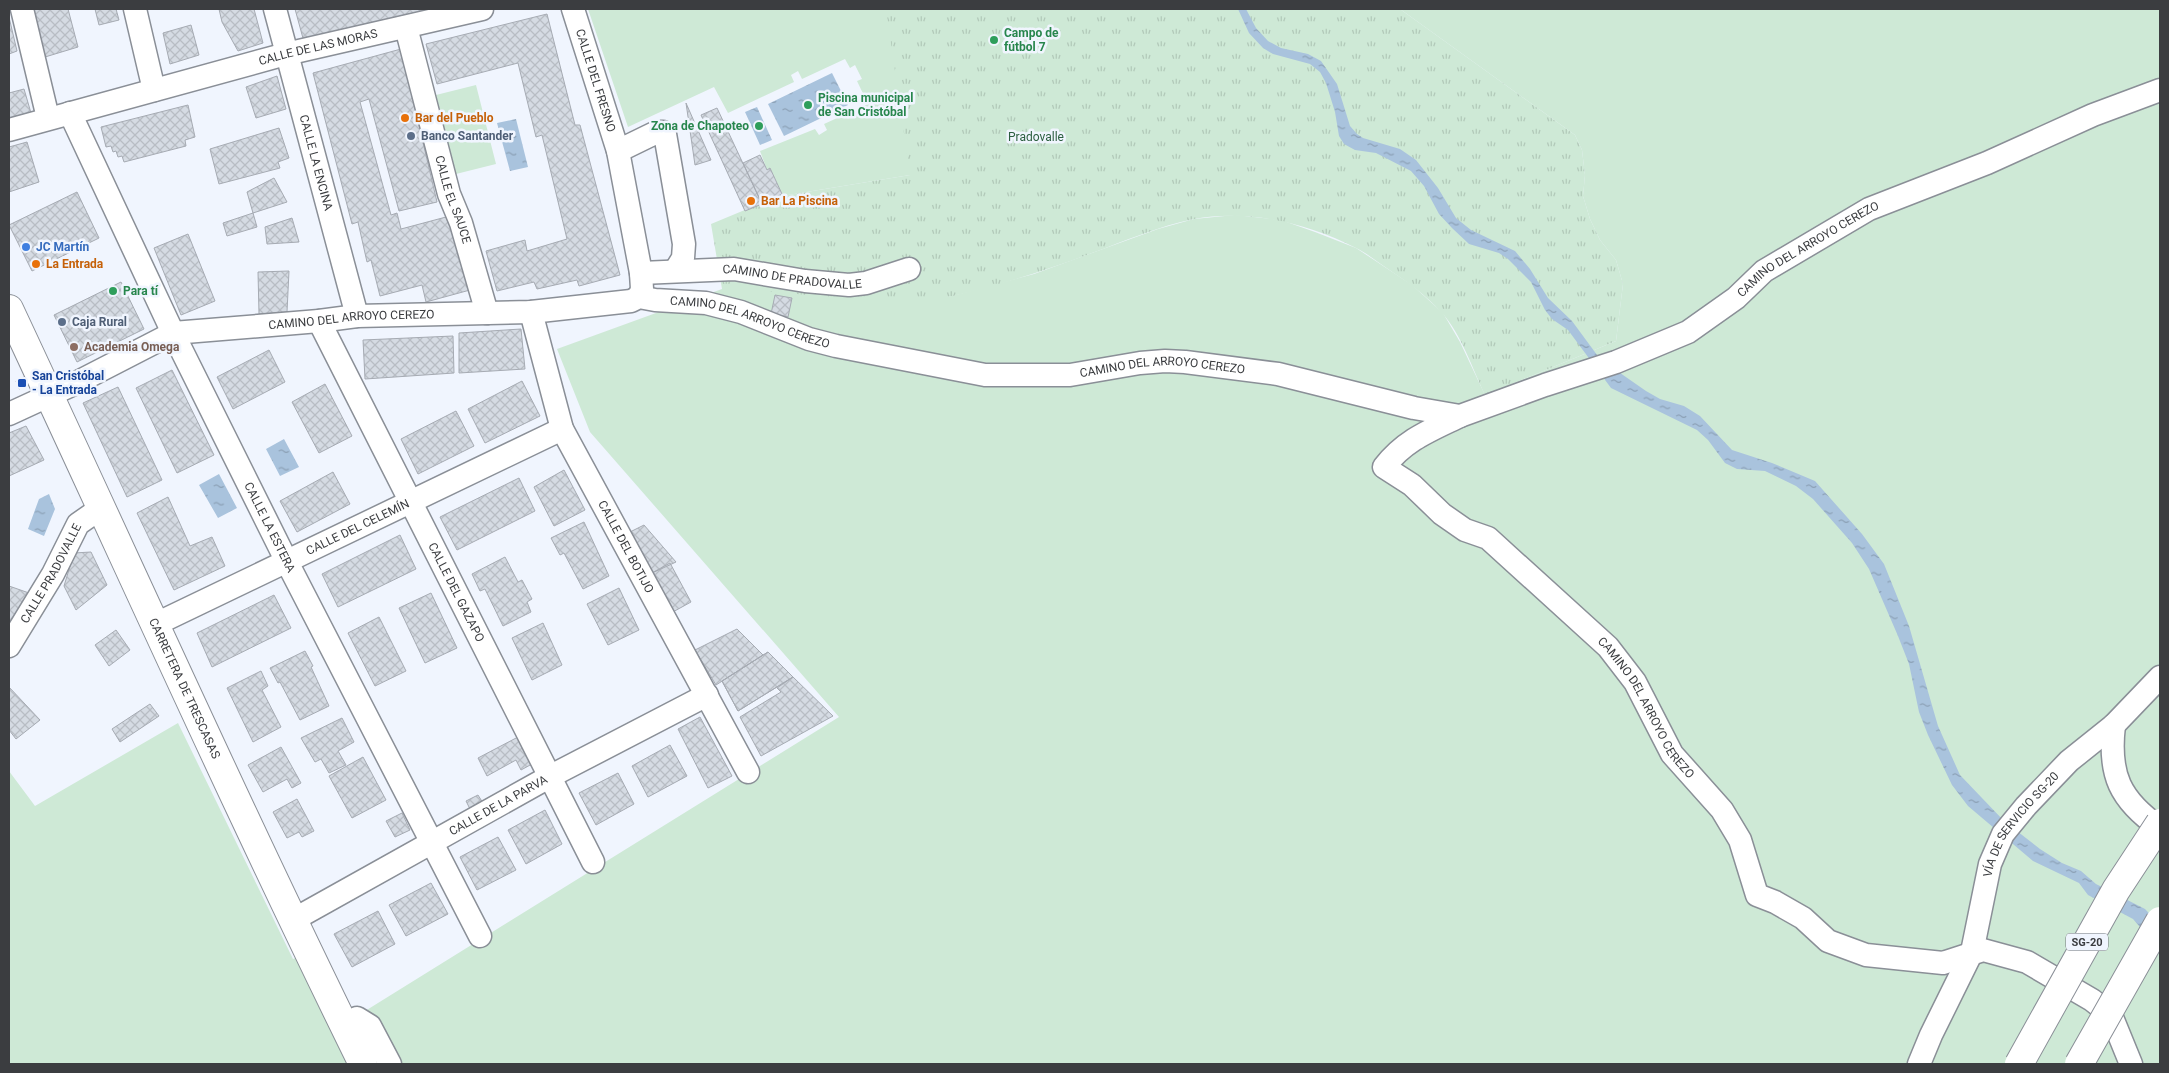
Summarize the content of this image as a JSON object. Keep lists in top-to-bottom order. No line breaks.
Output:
{"streets":{"main road":["CARRETERA DE TRESCASAS","SG-20"],"street":["CALLE DE LAS MORAS","CALLE DEL FRESNO","CALLE LA ENCINA","CALLE EL SAUCE","CAMINO DEL ARROYO CEREZO","CAMINO DE PRADOVALLE","CALLE LA ESTERA","CALLE DEL CELEMÍN","CALLE DEL BOTIJO","CALLE PRADOVALLE","CALLE DEL GAZAPO","CALLE DE LA PARVA","VÍA DE SERVICIO SG-20"]},"crossings":[["CALLE DE LAS MORAS","CALLE LA ENCINA"],["CALLE DE LAS MORAS","CALLE EL SAUCE"],["CALLE DE LAS MORAS","CALLE LA ESTERA"],["CALLE DEL FRESNO","CAMINO DEL ARROYO CEREZO"],["CALLE LA ENCINA","CAMINO DEL ARROYO CEREZO"],["CALLE EL SAUCE","CAMINO DEL ARROYO CEREZO"],["CAMINO DEL ARROYO CEREZO","CALLE LA ESTERA"],["CAMINO DEL ARROYO CEREZO","CALLE DEL BOTIJO"],["CAMINO DEL ARROYO CEREZO","CALLE DEL GAZAPO"],["CAMINO DEL ARROYO CEREZO","CARRETERA DE TRESCASAS"],["CAMINO DEL ARROYO CEREZO","VÍA DE SERVICIO SG-20"],["CALLE LA ESTERA","CALLE DEL CELEMÍN"],["CALLE LA ESTERA","CALLE DE LA PARVA"],["CALLE DEL CELEMÍN","CALLE DEL BOTIJO"],["CALLE DEL CELEMÍN","CALLE DEL GAZAPO"],["CALLE DEL CELEMÍN","CARRETERA DE TRESCASAS"],["CALLE DEL BOTIJO","CALLE DE LA PARVA"],["CALLE PRADOVALLE","CARRETERA DE TRESCASAS"],["CALLE DEL GAZAPO","CALLE DE LA PARVA"],["CARRETERA DE TRESCASAS","CALLE DE LA PARVA"]],"parks":["Pradovalle"],"places":{"other":["Campo de fútbol 7","Piscina municipal de San Cristóbal","Bar del Pueblo","Zona de Chapoteo","Banco Santander","Bar La Piscina","JC Martín","La Entrada","Para tí","Caja Rural","Academia Omega"],"transit":["San Cristóbal - La Entrada"]}}
